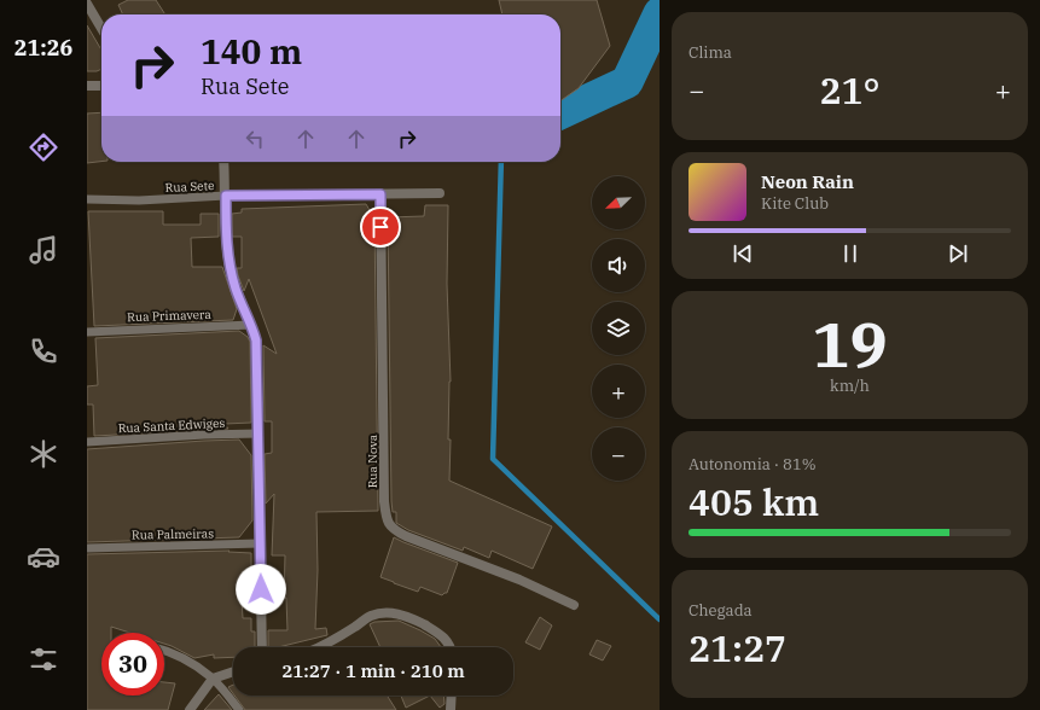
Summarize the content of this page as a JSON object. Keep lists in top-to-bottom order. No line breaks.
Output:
{"streets":{"street":["Rua Sete","Rua Nova"],"lane":["Rua Primavera","Rua Santa Edwiges","Rua Palmeiras"]},"crossings":[["Rua Sete","Rua Nova"]],"north":"bottom left","page":{"tabs":"21:26","tile":["Clima",["19","km/h"],["Autonomia · 81%","405 km"],["Chegada","21:27"]],"turn":["140 m","Rua Sete"],"heat":["−","21°","+"],"song":["Neon Rain","Kite Club"],"map_buttons":["+","−"],"limit":"30","trip":"21:27 · 1 min · 210 m"}}
